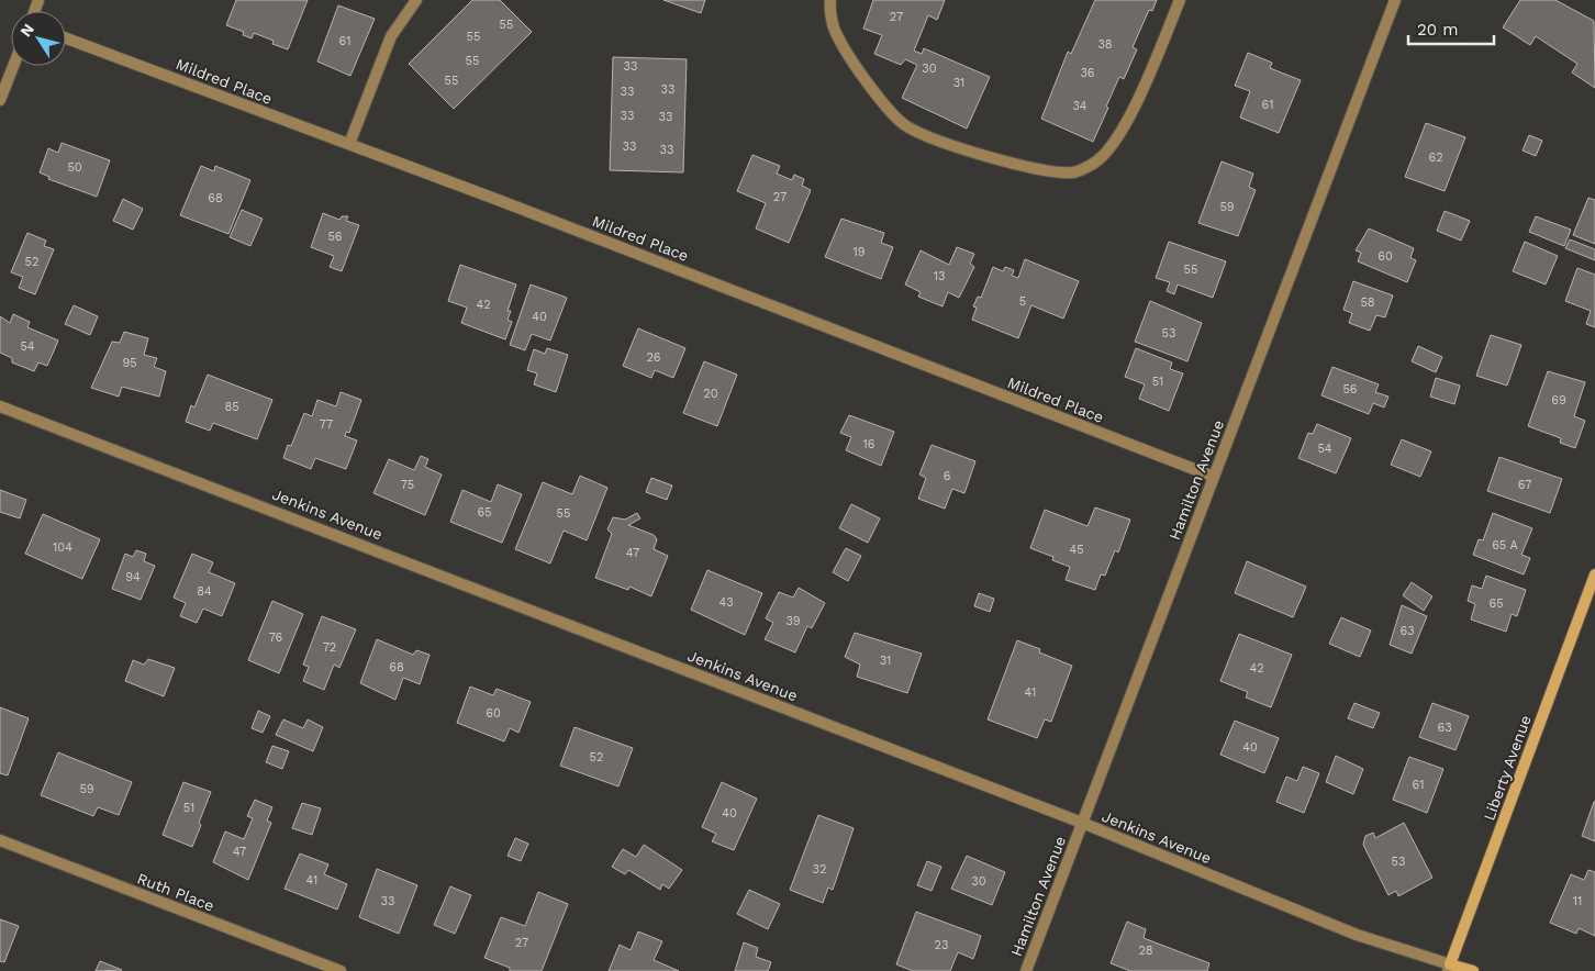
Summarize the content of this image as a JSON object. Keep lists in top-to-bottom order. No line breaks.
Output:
{"streets":{"street":["Mildred Place","Hamilton Avenue","Jenkins Avenue","Liberty Avenue","Ruth Place"]},"crossings":[["Mildred Place","Hamilton Avenue"],["Hamilton Avenue","Jenkins Avenue"],["Jenkins Avenue","Liberty Avenue"]],"house_numbers":["27","55","55","61","38","55","33","30","36","55","31","33","33","61","34","33","33","33","33","62","50","27","68","59","56","19","60","52","55","13","5","58","42","40","53","54","26","95","51","56","20","69","85","77","16","54","6","75","67","65","55","65 A","104","45","47","94","84","43","65","39","63","76","72","31","68","42","41","60","63","40","52","61","59","51","40","47","53","32","41","30","33","11","27","23","28"],"scale_bar":"20 m","north":"top left"}
